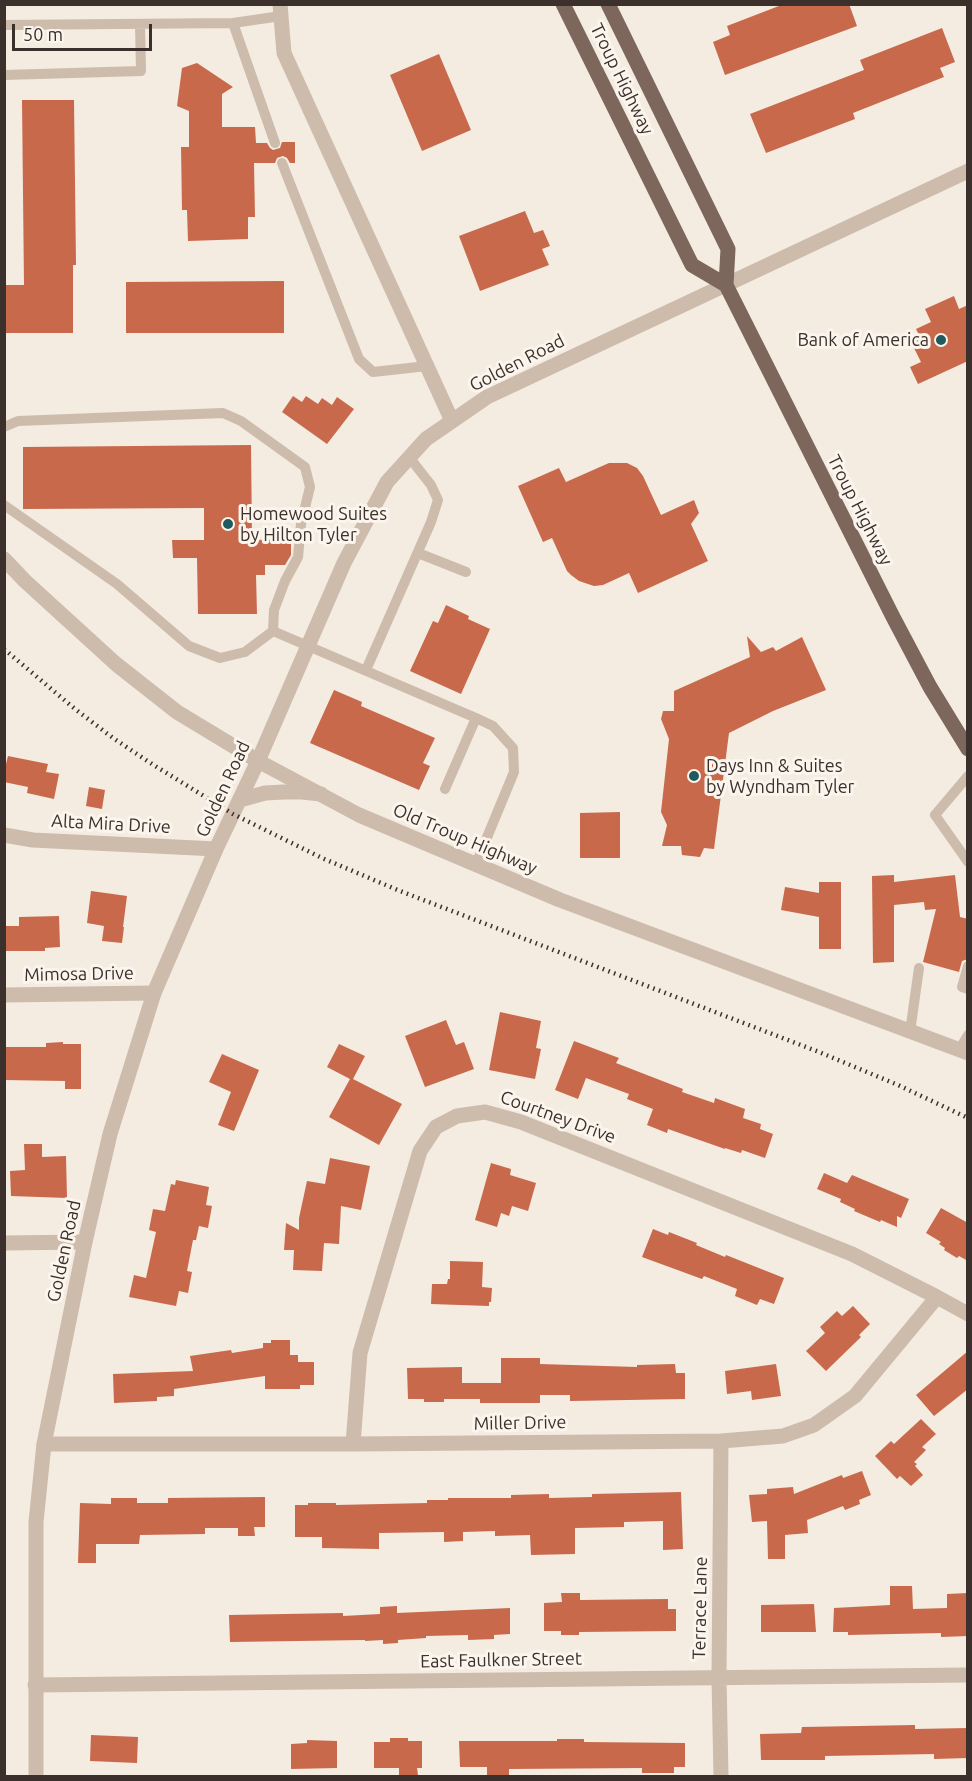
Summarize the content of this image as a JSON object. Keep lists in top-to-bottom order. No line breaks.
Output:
{"streets":{"main road":["Troup Highway"],"street":["Golden Road","Alta Mira Drive","Old Troup Highway","Mimosa Drive","Courtney Drive","Miller Drive","Terrace Lane","East Faulkner Street"]},"crossings":[["Troup Highway","Golden Road"],["Golden Road","Alta Mira Drive"],["Golden Road","Old Troup Highway"],["Golden Road","Mimosa Drive"],["Golden Road","Miller Drive"],["Golden Road","East Faulkner Street"],["Courtney Drive","Miller Drive"],["Miller Drive","Terrace Lane"],["Terrace Lane","East Faulkner Street"]],"places":["Bank of America","Homewood Suites by Hilton Tyler","Days Inn & Suites by Wyndham Tyler"],"scale_bar":"50 m"}
